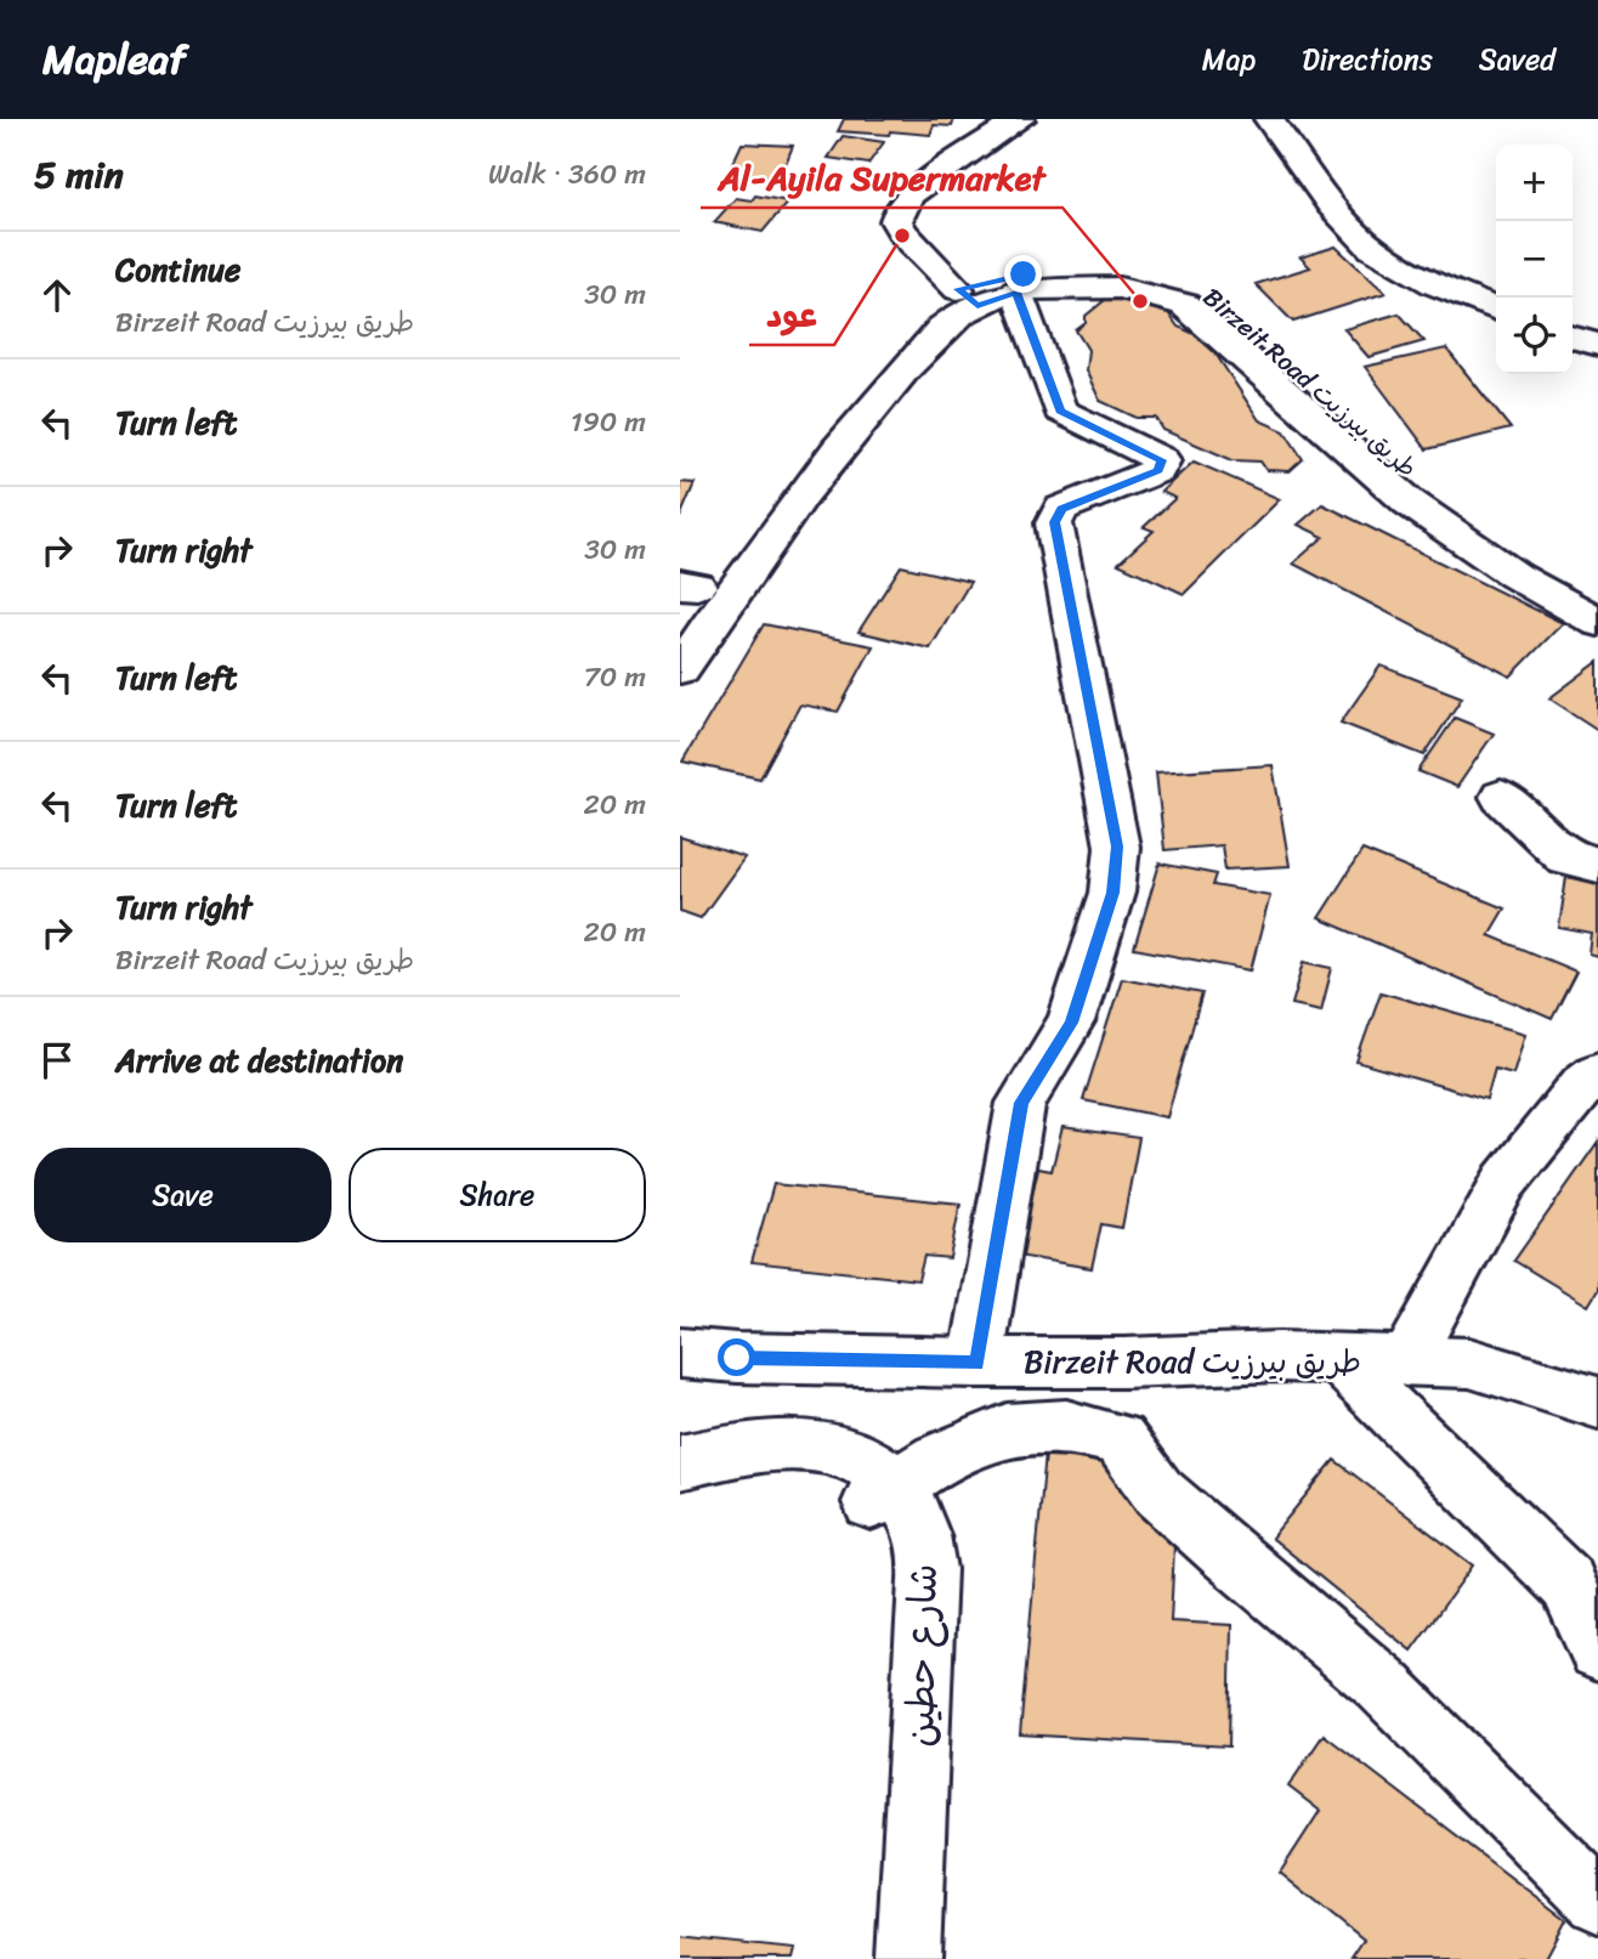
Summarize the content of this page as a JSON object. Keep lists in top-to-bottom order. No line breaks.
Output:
{"streets":{"main road":["Birzeit Road طريق بيرزيت","شارع حطين"]},"places":["عود","Al-Ayila Supermarket"],"page":{"header":"Mapleaf","nav":["Map","Directions","Saved"],"heading":["5 min","Walk · 360 m"],"map_buttons":["+","−"],"list":[["Continue","Birzeit Road طريق بيرزيت","30 m"],["Turn left","190 m"],["Turn right","30 m"],["Turn left","70 m"],["Turn left","20 m"],["Turn right","Birzeit Road طريق بيرزيت","20 m"],"Arrive at destination"],"buttons":["Save","Share"]}}
